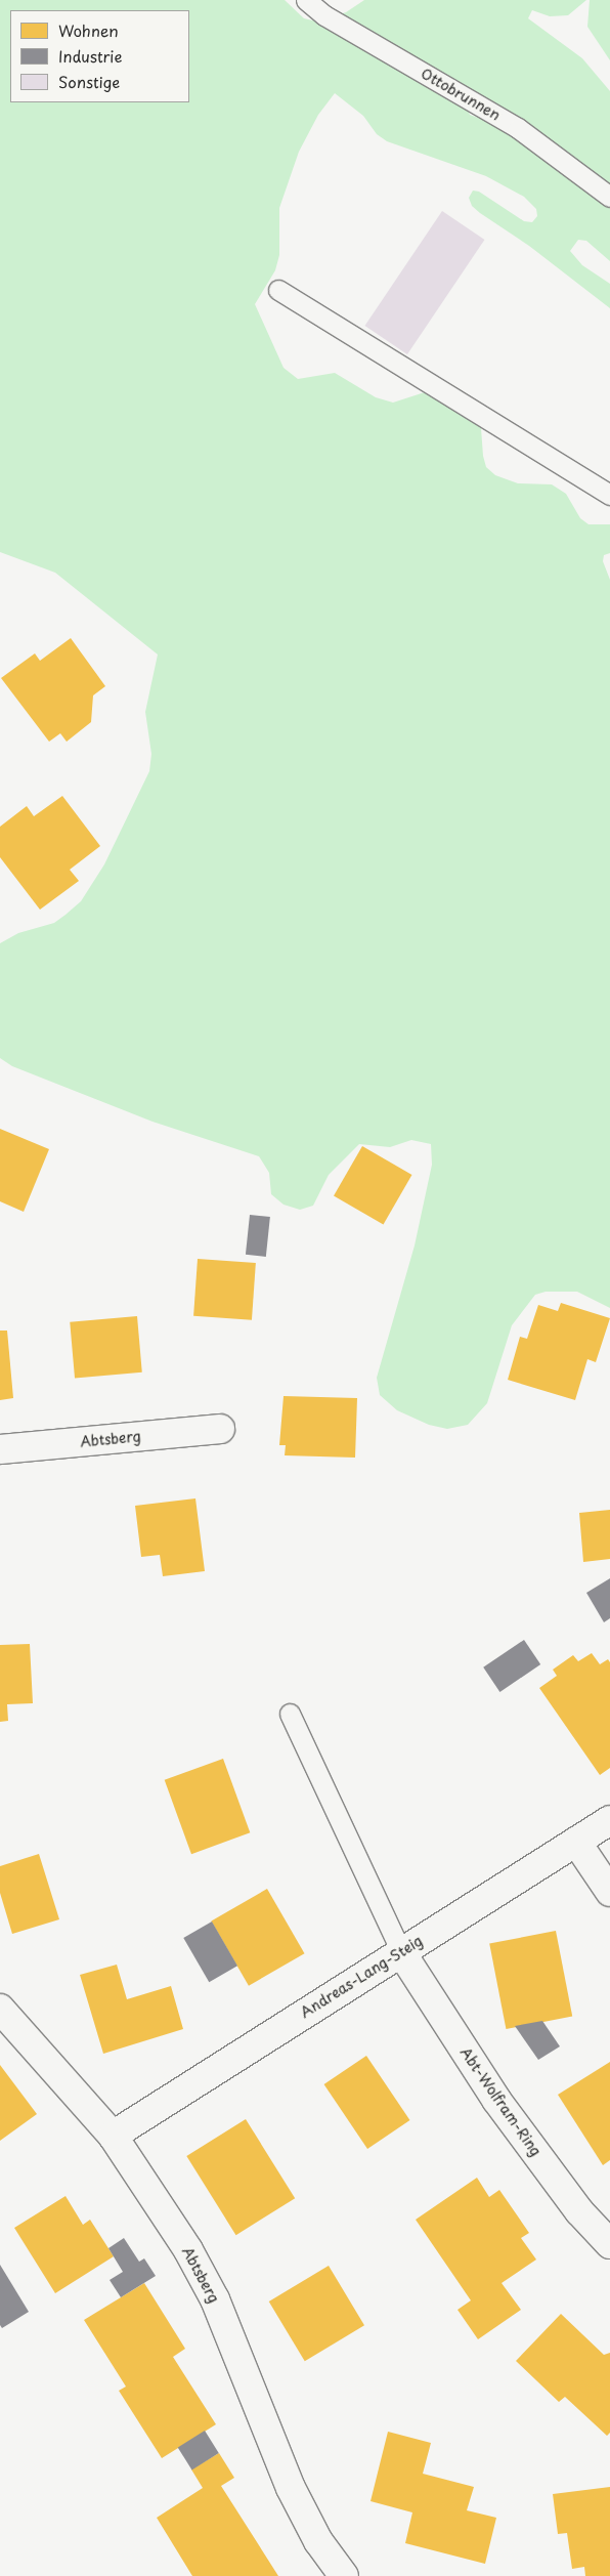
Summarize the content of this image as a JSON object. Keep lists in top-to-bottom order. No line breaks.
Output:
{"streets":{"street":["Abtsberg","Andreas-Lang-Steig","Abt-Wolfram-Ring"],"lane":["Ottobrunnen"]},"crossings":[["Abtsberg","Andreas-Lang-Steig"],["Andreas-Lang-Steig","Abt-Wolfram-Ring"]],"legend":["Wohnen","Industrie","Sonstige"]}
